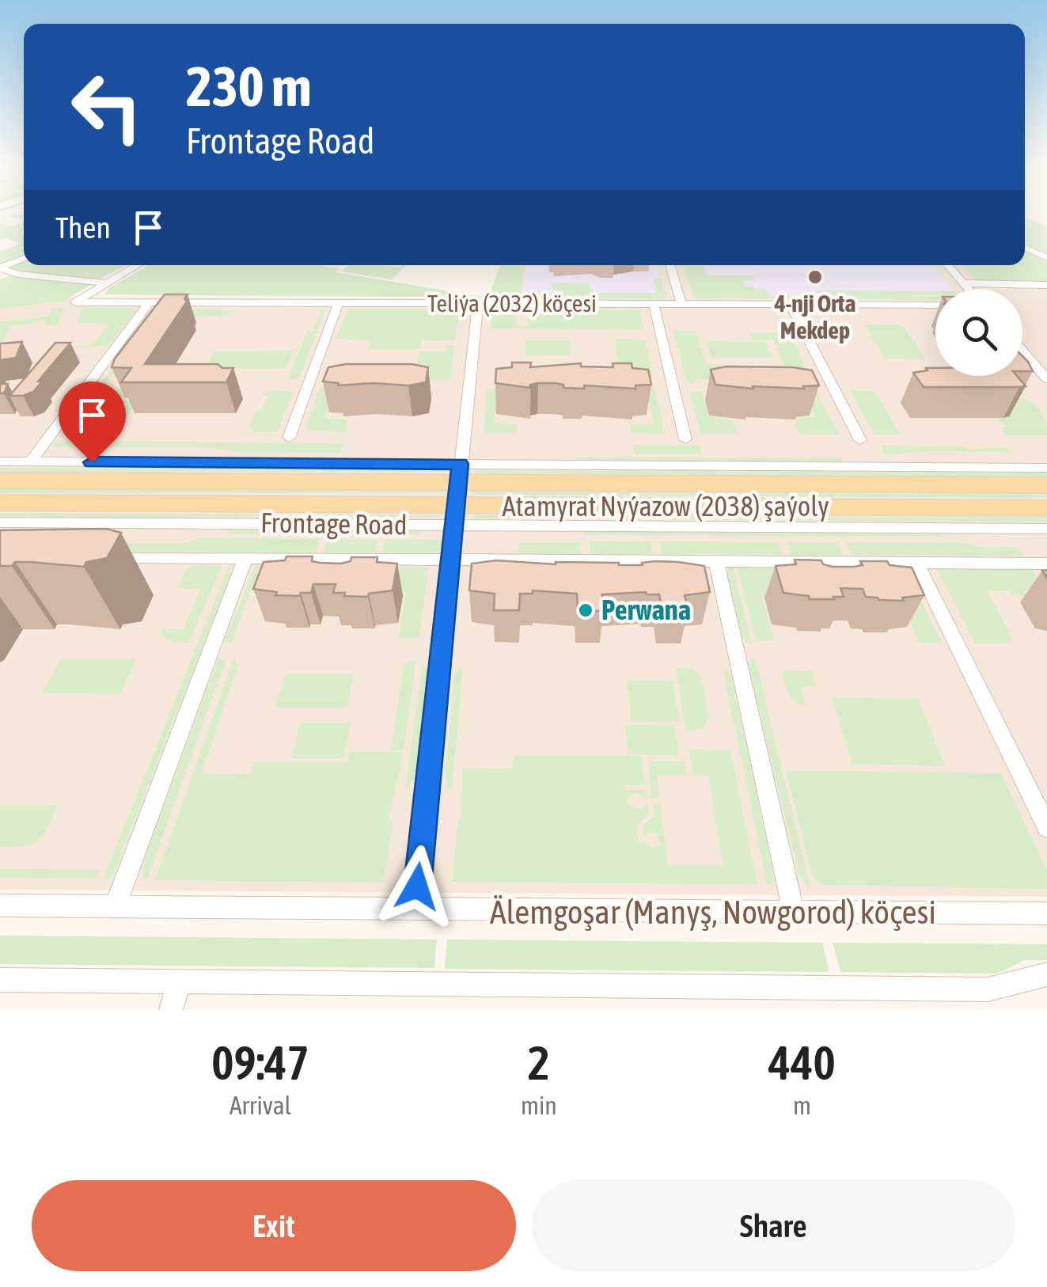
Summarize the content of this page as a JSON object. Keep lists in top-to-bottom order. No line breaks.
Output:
{"streets":{"main road":["Atamyrat Nyýazow (2038) şaýoly"],"street":["Teliýa (2032) köçesi","Frontage Road","Älemgoşar (Manyş, Nowgorod) köçesi"]},"crossings":[["Atamyrat Nyýazow (2038) şaýoly","Frontage Road"]],"places":["4-nji Orta Mekdep","Perwana"],"page":{"turn":["230 m","Frontage Road"],"then":"Then","eta":["09:47","Arrival","2","min","440","m"],"buttons":["Exit","Share"]}}
